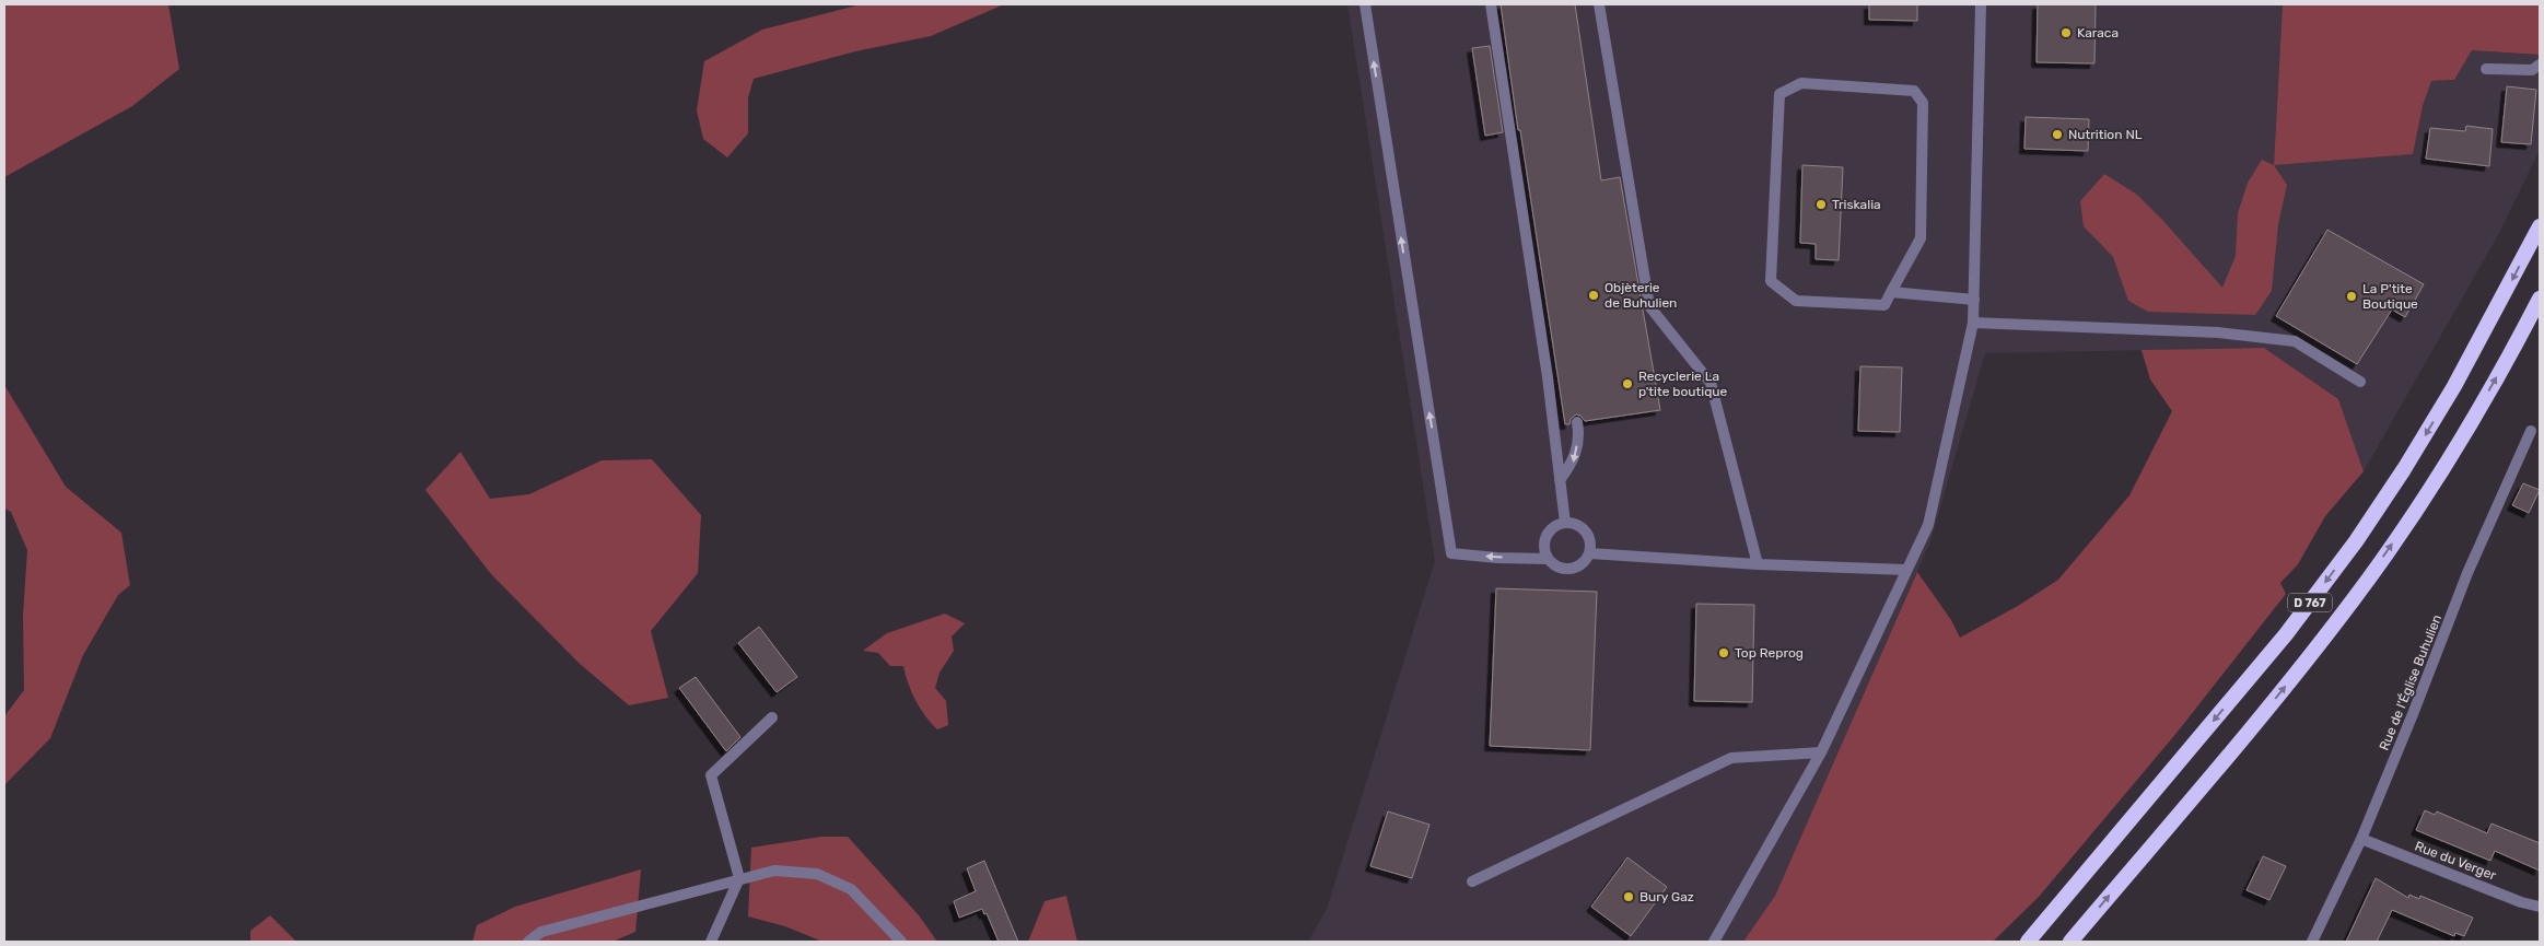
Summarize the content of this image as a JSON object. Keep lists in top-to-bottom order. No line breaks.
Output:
{"streets":{"highway":["D 767"],"street":["Rue de l'Église Buhulien","Rue du Verger"]},"crossings":[["Rue de l'Église Buhulien","Rue du Verger"]],"places":["Karaca","Nutrition NL","Triskalia","Objèterie de Buhulien","La P'tite Boutique","Recyclerie La p'tite boutique","Top Reprog","Bury Gaz"]}
